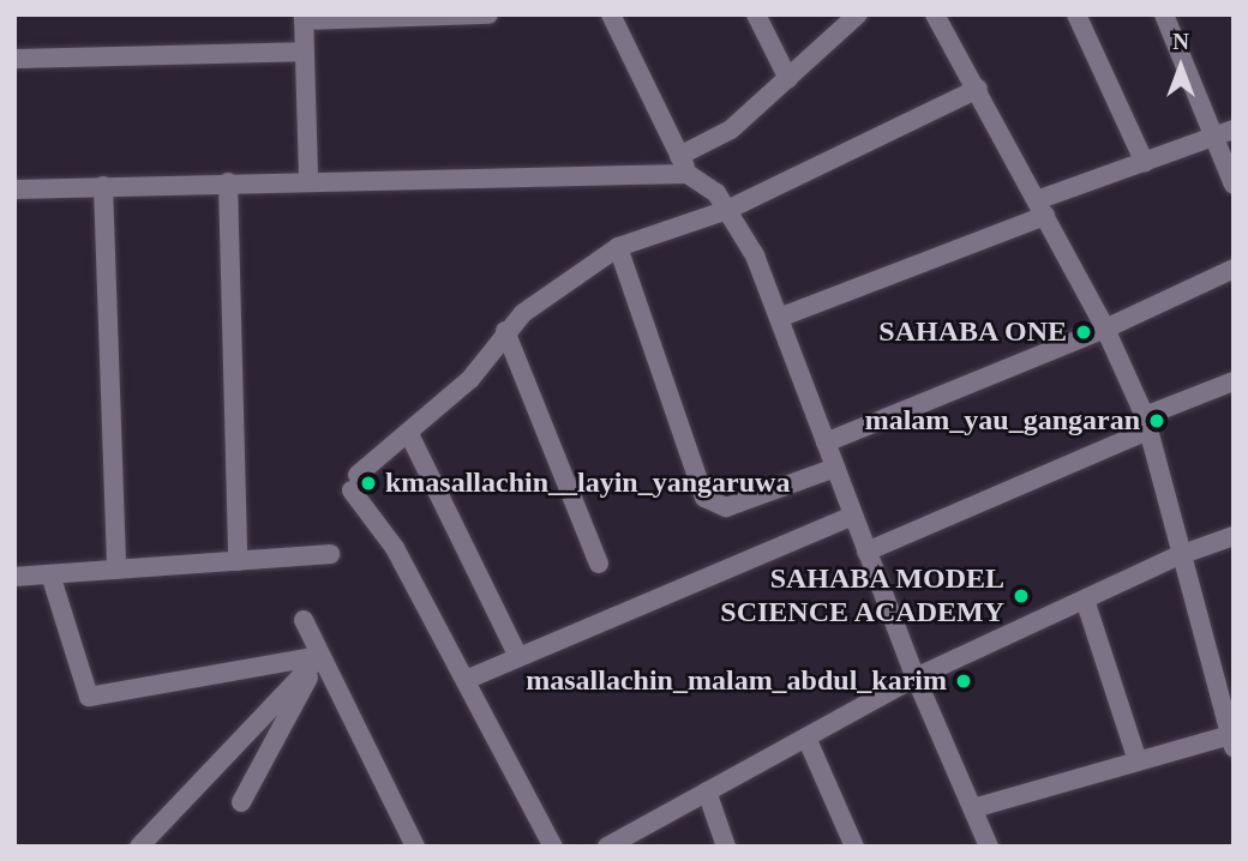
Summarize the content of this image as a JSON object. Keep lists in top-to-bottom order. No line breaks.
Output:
{"places":["SAHABA ONE","malam_yau_gangaran","kmasallachin__layin_yangaruwa","SAHABA MODEL SCIENCE ACADEMY","masallachin_malam_abdul_karim"],"north":"top"}
